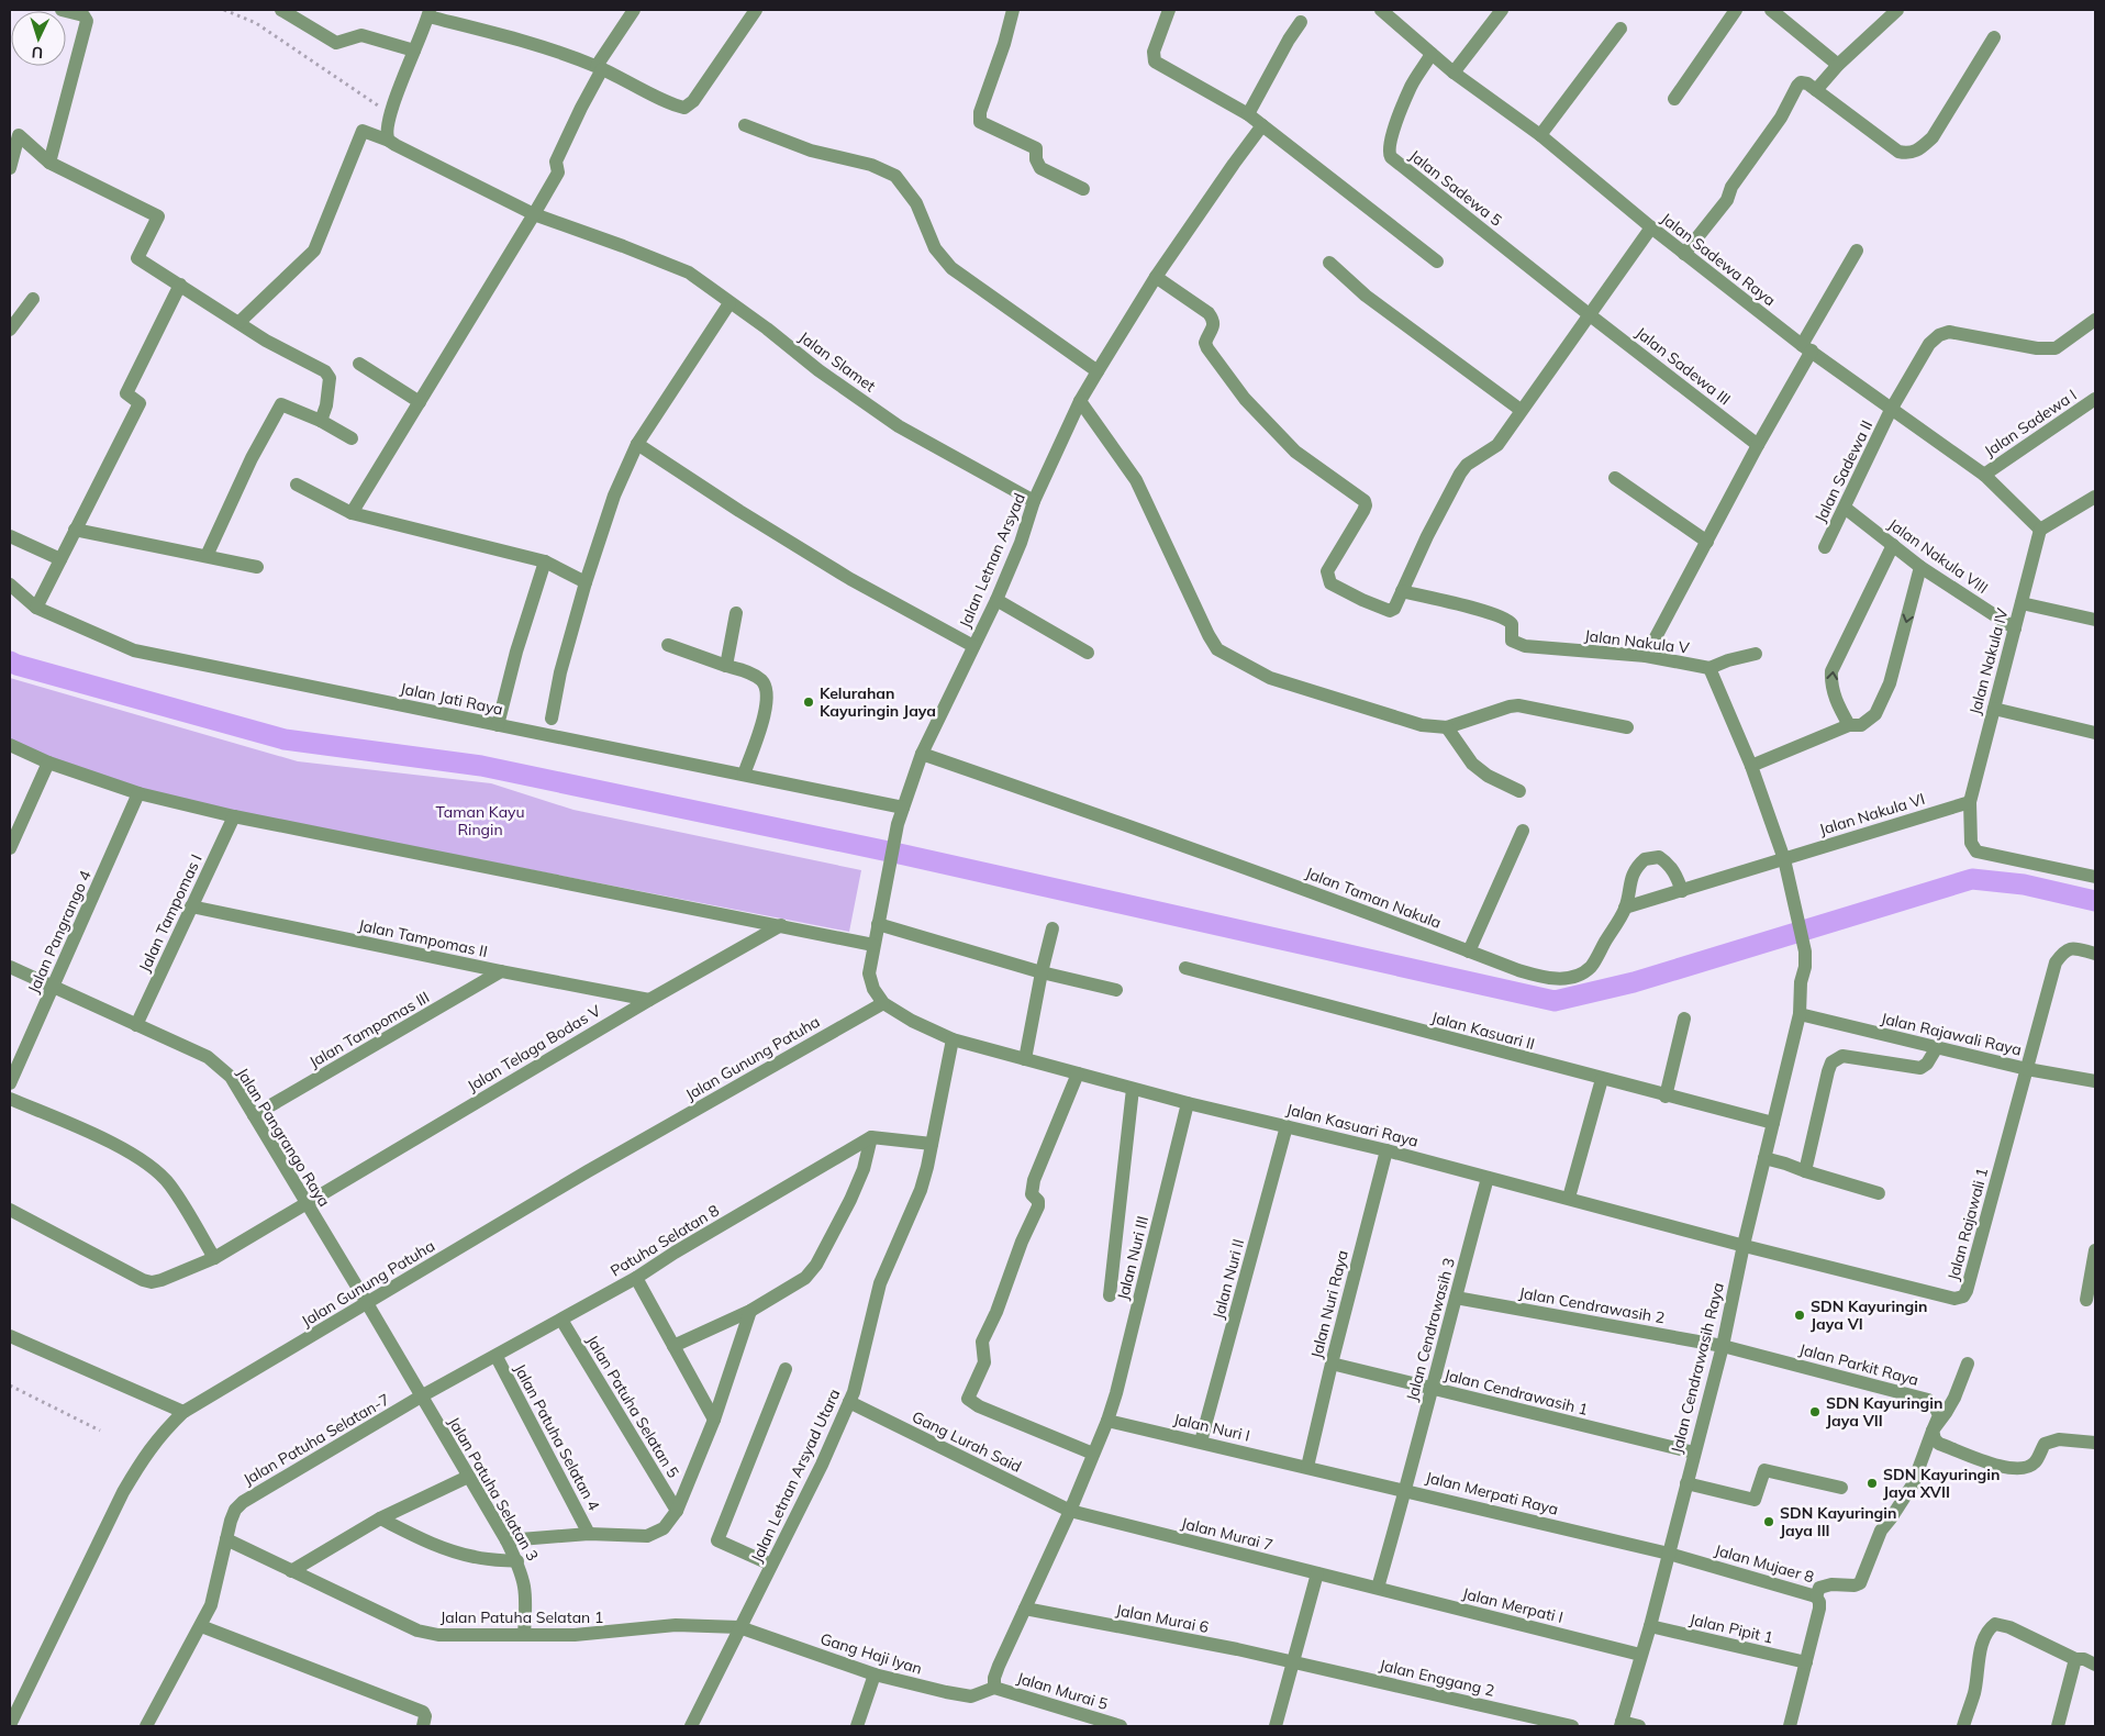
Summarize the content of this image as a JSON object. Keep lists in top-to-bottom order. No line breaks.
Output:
{"streets":{"street":["Jalan Sadewa 5","Jalan Sadewa Raya","Jalan Slamet","Jalan Sadewa III","Jalan Sadewa I","Jalan Sadewa II","Jalan Nakula VIII","Jalan Letnan Arsyad","Jalan Nakula V","Jalan Nakula IV","Jalan Jati Raya","Jalan Nakula VI","Jalan Taman Nakula","Jalan Tampomas I","Jalan Pangrango 4","Jalan Tampomas II","Jalan Tampomas III","Jalan Kasuari II","Jalan Rajawali Raya","Jalan Telaga Bodas V","Jalan Gunung Patuha","Jalan Kasuari Raya","Jalan Pangrango Raya","Jalan Rajawali 1","Patuha Selatan 8","Jalan Nuri III","Jalan Nuri II","Jalan Nuri Raya","Jalan Cendrawasih 2","Jalan Cendrawasih 3","Jalan Parkit Raya","Jalan Cendrawasih Raya","Jalan Cendrawasih 1","Jalan Patuha Selatan 5","Jalan Nuri I","Jalan Patuha Selatan 4","Jalan Patuha Selatan-7","Gang Lurah Said","Jalan Letnan Arsyad Utara","Jalan Patuha Selatan 3","Jalan Merpati Raya","Jalan Murai 7","Jalan Mujaer 8","Jalan Merpati I","Jalan Patuha Selatan 1","Jalan Murai 6","Jalan Pipit 1","Gang Haji Iyan","Jalan Enggang 2","Jalan Murai 5"]},"crossings":[["Jalan Sadewa 5","Jalan Sadewa Raya"],["Jalan Sadewa 5","Jalan Sadewa III"],["Jalan Sadewa Raya","Jalan Sadewa I"],["Jalan Sadewa Raya","Jalan Sadewa II"],["Jalan Sadewa Raya","Jalan Nakula IV"],["Jalan Slamet","Jalan Letnan Arsyad"],["Jalan Sadewa II","Jalan Nakula VIII"],["Jalan Nakula VIII","Jalan Nakula IV"],["Jalan Letnan Arsyad","Jalan Jati Raya"],["Jalan Letnan Arsyad","Jalan Taman Nakula"],["Jalan Letnan Arsyad","Jalan Gunung Patuha"],["Jalan Nakula IV","Jalan Nakula VI"],["Jalan Nakula VI","Jalan Cendrawasih Raya"],["Jalan Tampomas I","Jalan Tampomas II"],["Jalan Tampomas I","Jalan Pangrango Raya"],["Jalan Pangrango 4","Jalan Pangrango Raya"],["Jalan Tampomas II","Jalan Tampomas III"],["Jalan Tampomas II","Jalan Telaga Bodas V"],["Jalan Tampomas III","Jalan Pangrango Raya"],["Jalan Kasuari II","Jalan Cendrawasih Raya"],["Jalan Rajawali Raya","Jalan Rajawali 1"],["Jalan Rajawali Raya","Jalan Cendrawasih Raya"],["Jalan Telaga Bodas V","Jalan Pangrango Raya"],["Jalan Gunung Patuha","Jalan Pangrango Raya"],["Jalan Kasuari Raya","Jalan Rajawali 1"],["Jalan Kasuari Raya","Jalan Nuri III"],["Jalan Kasuari Raya","Jalan Nuri II"],["Jalan Kasuari Raya","Jalan Nuri Raya"],["Jalan Kasuari Raya","Jalan Cendrawasih 3"],["Jalan Kasuari Raya","Jalan Cendrawasih Raya"],["Jalan Kasuari Raya","Jalan Letnan Arsyad Utara"],["Jalan Pangrango Raya","Patuha Selatan 8"],["Jalan Pangrango Raya","Jalan Patuha Selatan-7"],["Jalan Pangrango Raya","Jalan Patuha Selatan 3"],["Jalan Rajawali 1","Jalan Cendrawasih Raya"],["Patuha Selatan 8","Jalan Patuha Selatan 5"],["Patuha Selatan 8","Jalan Patuha Selatan 4"],["Patuha Selatan 8","Jalan Patuha Selatan-7"],["Patuha Selatan 8","Jalan Patuha Selatan 3"],["Jalan Nuri III","Jalan Nuri I"],["Jalan Nuri III","Gang Lurah Said"],["Jalan Nuri III","Jalan Murai 7"],["Jalan Nuri III","Jalan Murai 6"],["Jalan Nuri III","Gang Haji Iyan"],["Jalan Nuri III","Jalan Murai 5"],["Jalan Nuri II","Jalan Nuri I"],["Jalan Nuri Raya","Jalan Cendrawasih 1"],["Jalan Nuri Raya","Jalan Nuri I"],["Jalan Nuri Raya","Jalan Merpati Raya"],["Jalan Cendrawasih 2","Jalan Cendrawasih 3"],["Jalan Cendrawasih 2","Jalan Parkit Raya"],["Jalan Cendrawasih 2","Jalan Cendrawasih Raya"],["Jalan Cendrawasih 3","Jalan Cendrawasih 1"],["Jalan Cendrawasih 3","Jalan Merpati Raya"],["Jalan Cendrawasih 3","Jalan Murai 7"],["Jalan Cendrawasih 3","Jalan Merpati I"],["Jalan Parkit Raya","Jalan Cendrawasih Raya"],["Jalan Cendrawasih Raya","Jalan Cendrawasih 1"],["Jalan Cendrawasih Raya","Jalan Merpati Raya"],["Jalan Cendrawasih Raya","Jalan Mujaer 8"],["Jalan Cendrawasih Raya","Jalan Merpati I"],["Jalan Cendrawasih Raya","Jalan Pipit 1"],["Jalan Nuri I","Jalan Merpati Raya"],["Jalan Patuha Selatan-7","Jalan Patuha Selatan 3"],["Jalan Patuha Selatan-7","Jalan Patuha Selatan 1"],["Gang Lurah Said","Jalan Letnan Arsyad Utara"],["Gang Lurah Said","Jalan Murai 7"],["Jalan Letnan Arsyad Utara","Jalan Patuha Selatan 1"],["Jalan Letnan Arsyad Utara","Gang Haji Iyan"],["Jalan Patuha Selatan 3","Jalan Patuha Selatan 1"],["Jalan Merpati Raya","Jalan Mujaer 8"],["Jalan Murai 7","Jalan Merpati I"],["Jalan Mujaer 8","Jalan Pipit 1"],["Jalan Patuha Selatan 1","Gang Haji Iyan"],["Jalan Murai 6","Jalan Enggang 2"],["Gang Haji Iyan","Jalan Murai 5"]],"parks":["Taman Kayu Ringin"],"places":["Kelurahan Kayuringin Jaya","SDN Kayuringin Jaya VI","SDN Kayuringin Jaya VII","SDN Kayuringin Jaya XVII","SDN Kayuringin Jaya III"],"north":"bottom"}
